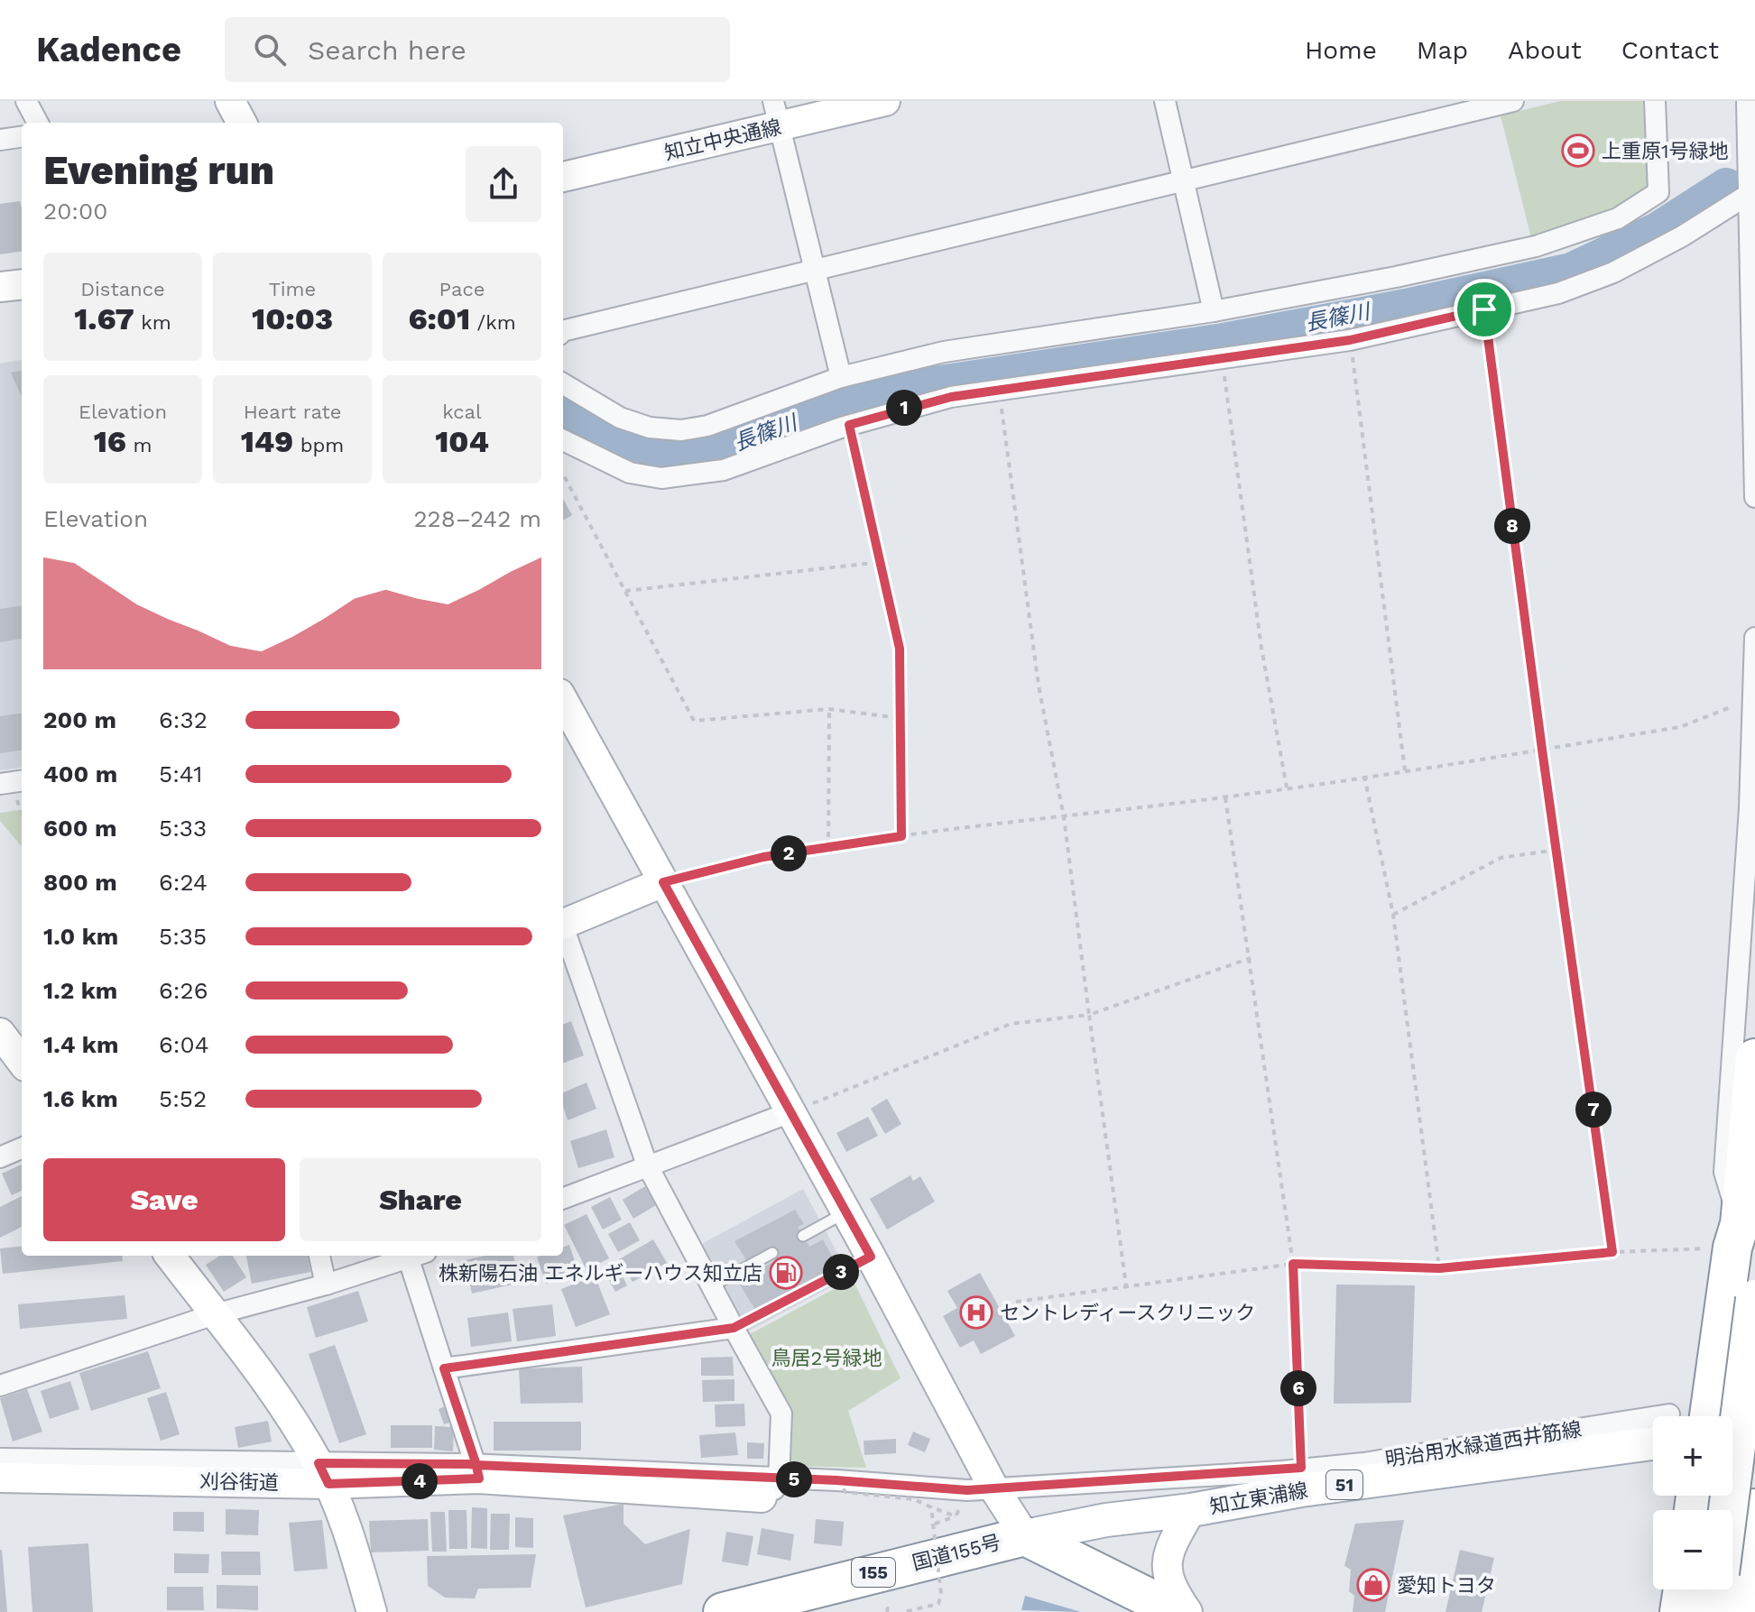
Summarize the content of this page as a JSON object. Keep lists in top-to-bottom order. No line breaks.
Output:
{"streets":{"highway":["国道155号","155"],"main road":["51","知立東浦線"],"street":["知立中央通線","明治用水緑道西井筋線","刈谷街道"]},"crossings":[["明治用水緑道西井筋線","刈谷街道"],["知立東浦線","国道155号"]],"water":["長篠川"],"parks":["鳥居2号緑地"],"places":{"sports":["上重原1号緑地"],"fuel station":["株新陽石油 エネルギーハウス知立店"],"hospital":["セントレディースクリニック"],"shop":["愛知トヨタ"]},"page":{"header":"Kadence","search":"Search here","nav":["Home","Map","About","Contact"],"heading":["Evening run","20:00"],"stats":[["Distance","1.67 km"],["Time","10:03"],["Pace","6:01 /km"],["Elevation","16 m"],["Heart rate","149 bpm"],["kcal","104"]],"pins":["1","8","2","7","3","6","5","4"],"chart":["Elevation","228–242 m"],"list":[{"name":"200 m","note":"6:32"},{"name":"400 m","note":"5:41"},{"name":"600 m","note":"5:33"},{"name":"800 m","note":"6:24"},{"name":"1.0 km","note":"5:35"},{"name":"1.2 km","note":"6:26"},{"name":"1.4 km","note":"6:04"},{"name":"1.6 km","note":"5:52"}],"buttons":["Save","Share"],"map_buttons":["+","−"]}}
